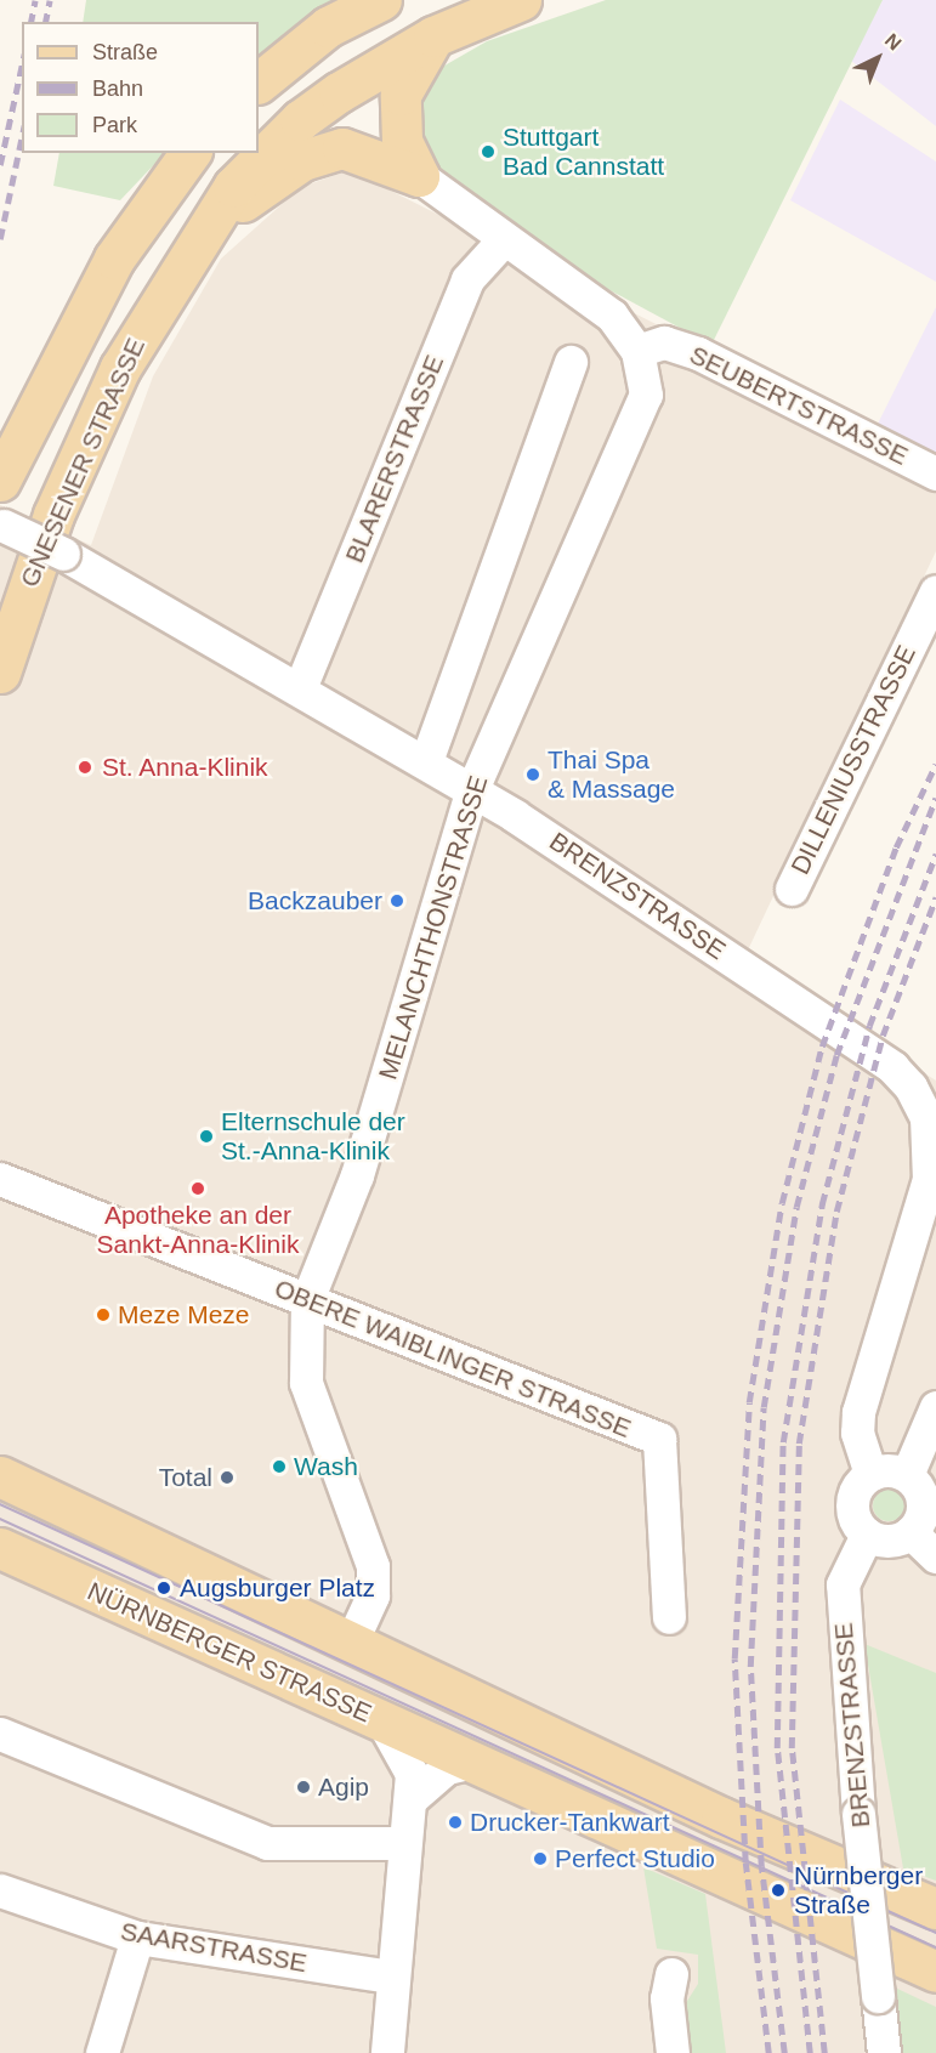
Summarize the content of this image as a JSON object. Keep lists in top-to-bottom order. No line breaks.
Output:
{"streets":{"main road":["GNESENER STRASSE","NÜRNBERGER STRASSE"],"street":["SEUBERTSTRASSE","BLARERSTRASSE","DILLENIUSSTRASSE","BRENZSTRASSE","MELANCHTHONSTRASSE","OBERE WAIBLINGER STRASSE","SAARSTRASSE"]},"crossings":[["SEUBERTSTRASSE","MELANCHTHONSTRASSE"],["BLARERSTRASSE","BRENZSTRASSE"],["BRENZSTRASSE","MELANCHTHONSTRASSE"],["MELANCHTHONSTRASSE","OBERE WAIBLINGER STRASSE"]],"places":["Stuttgart Bad Cannstatt","St. Anna-Klinik","Thai Spa & Massage","Backzauber","Elternschule der St.-Anna-Klinik","Apotheke an der Sankt-Anna-Klinik","Meze Meze","Wash","Total","Augsburger Platz","Agip","Drucker-Tankwart","Perfect Studio","Nürnberger Straße"],"legend":["Straße","Bahn","Park"],"north":"top right"}
